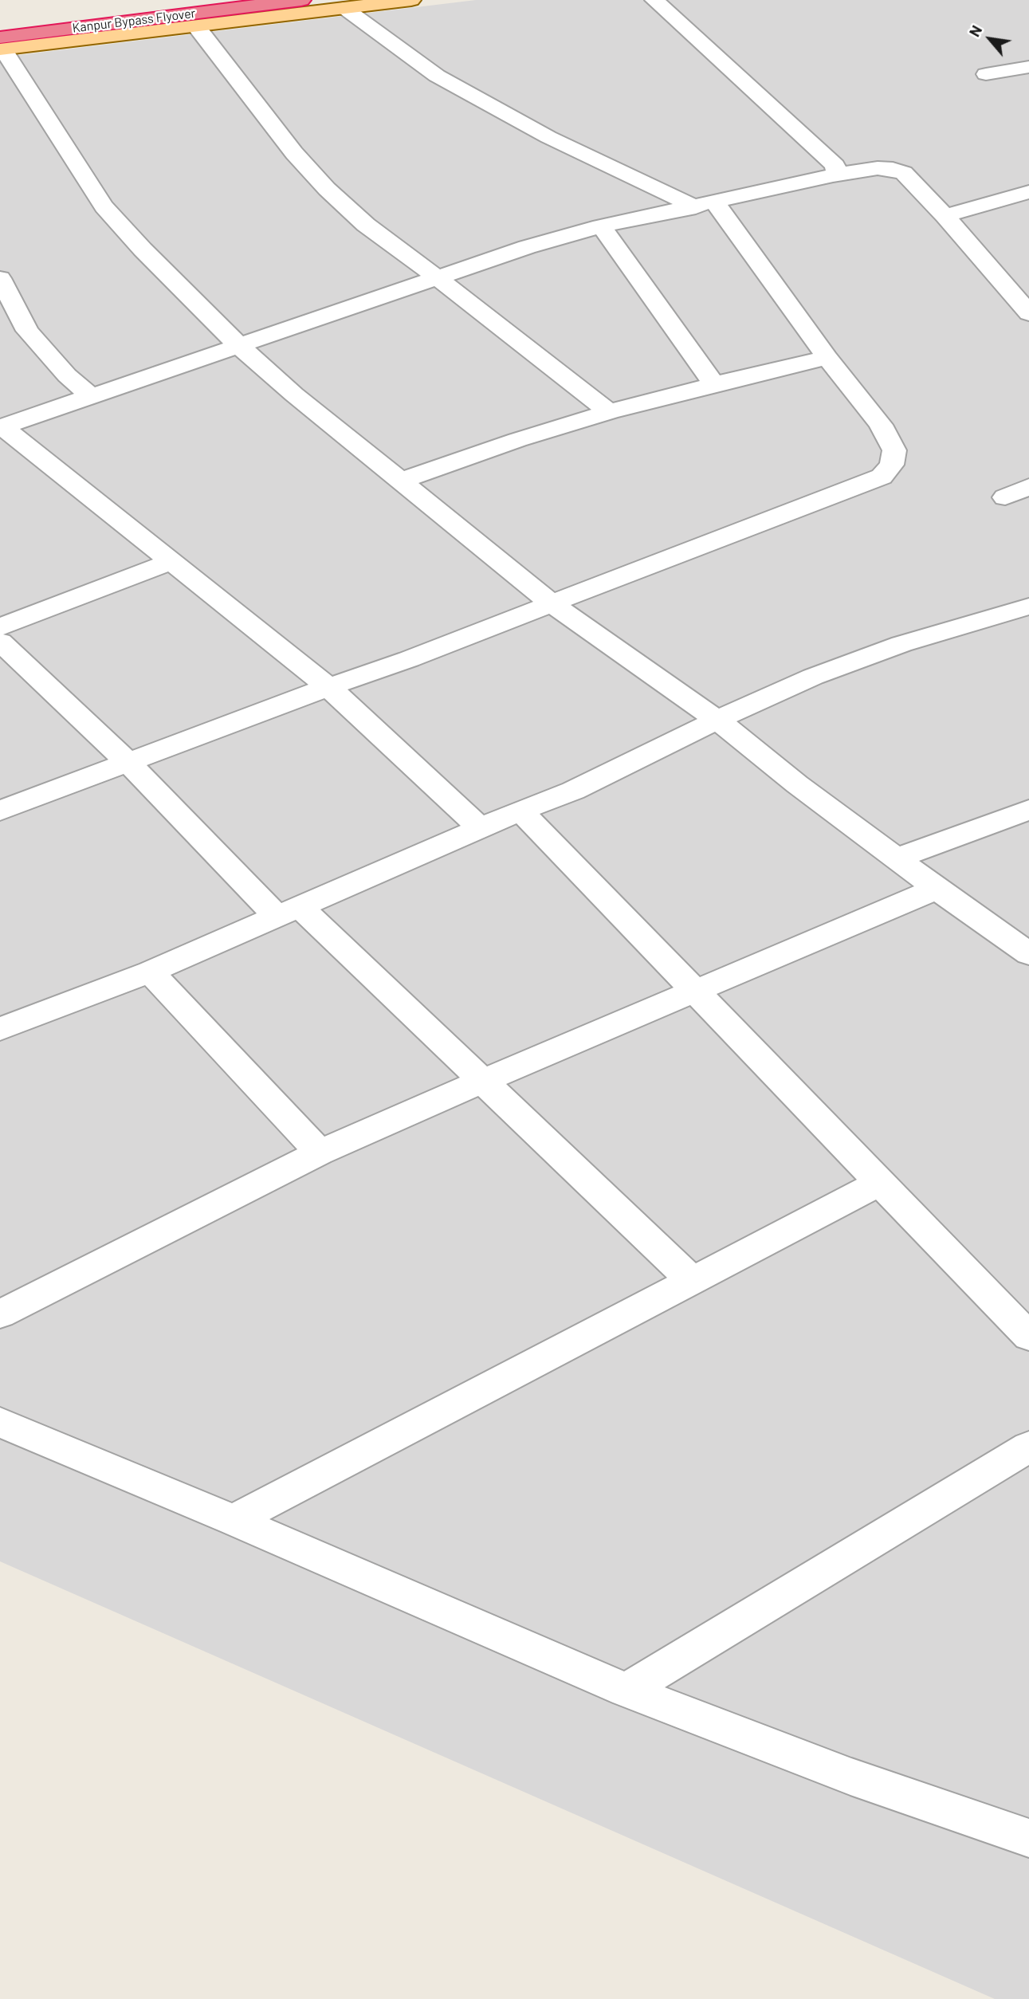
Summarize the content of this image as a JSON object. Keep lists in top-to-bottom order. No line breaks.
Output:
{"streets":{"highway":["Kanpur Bypass Flyover"]},"north":"top left"}
